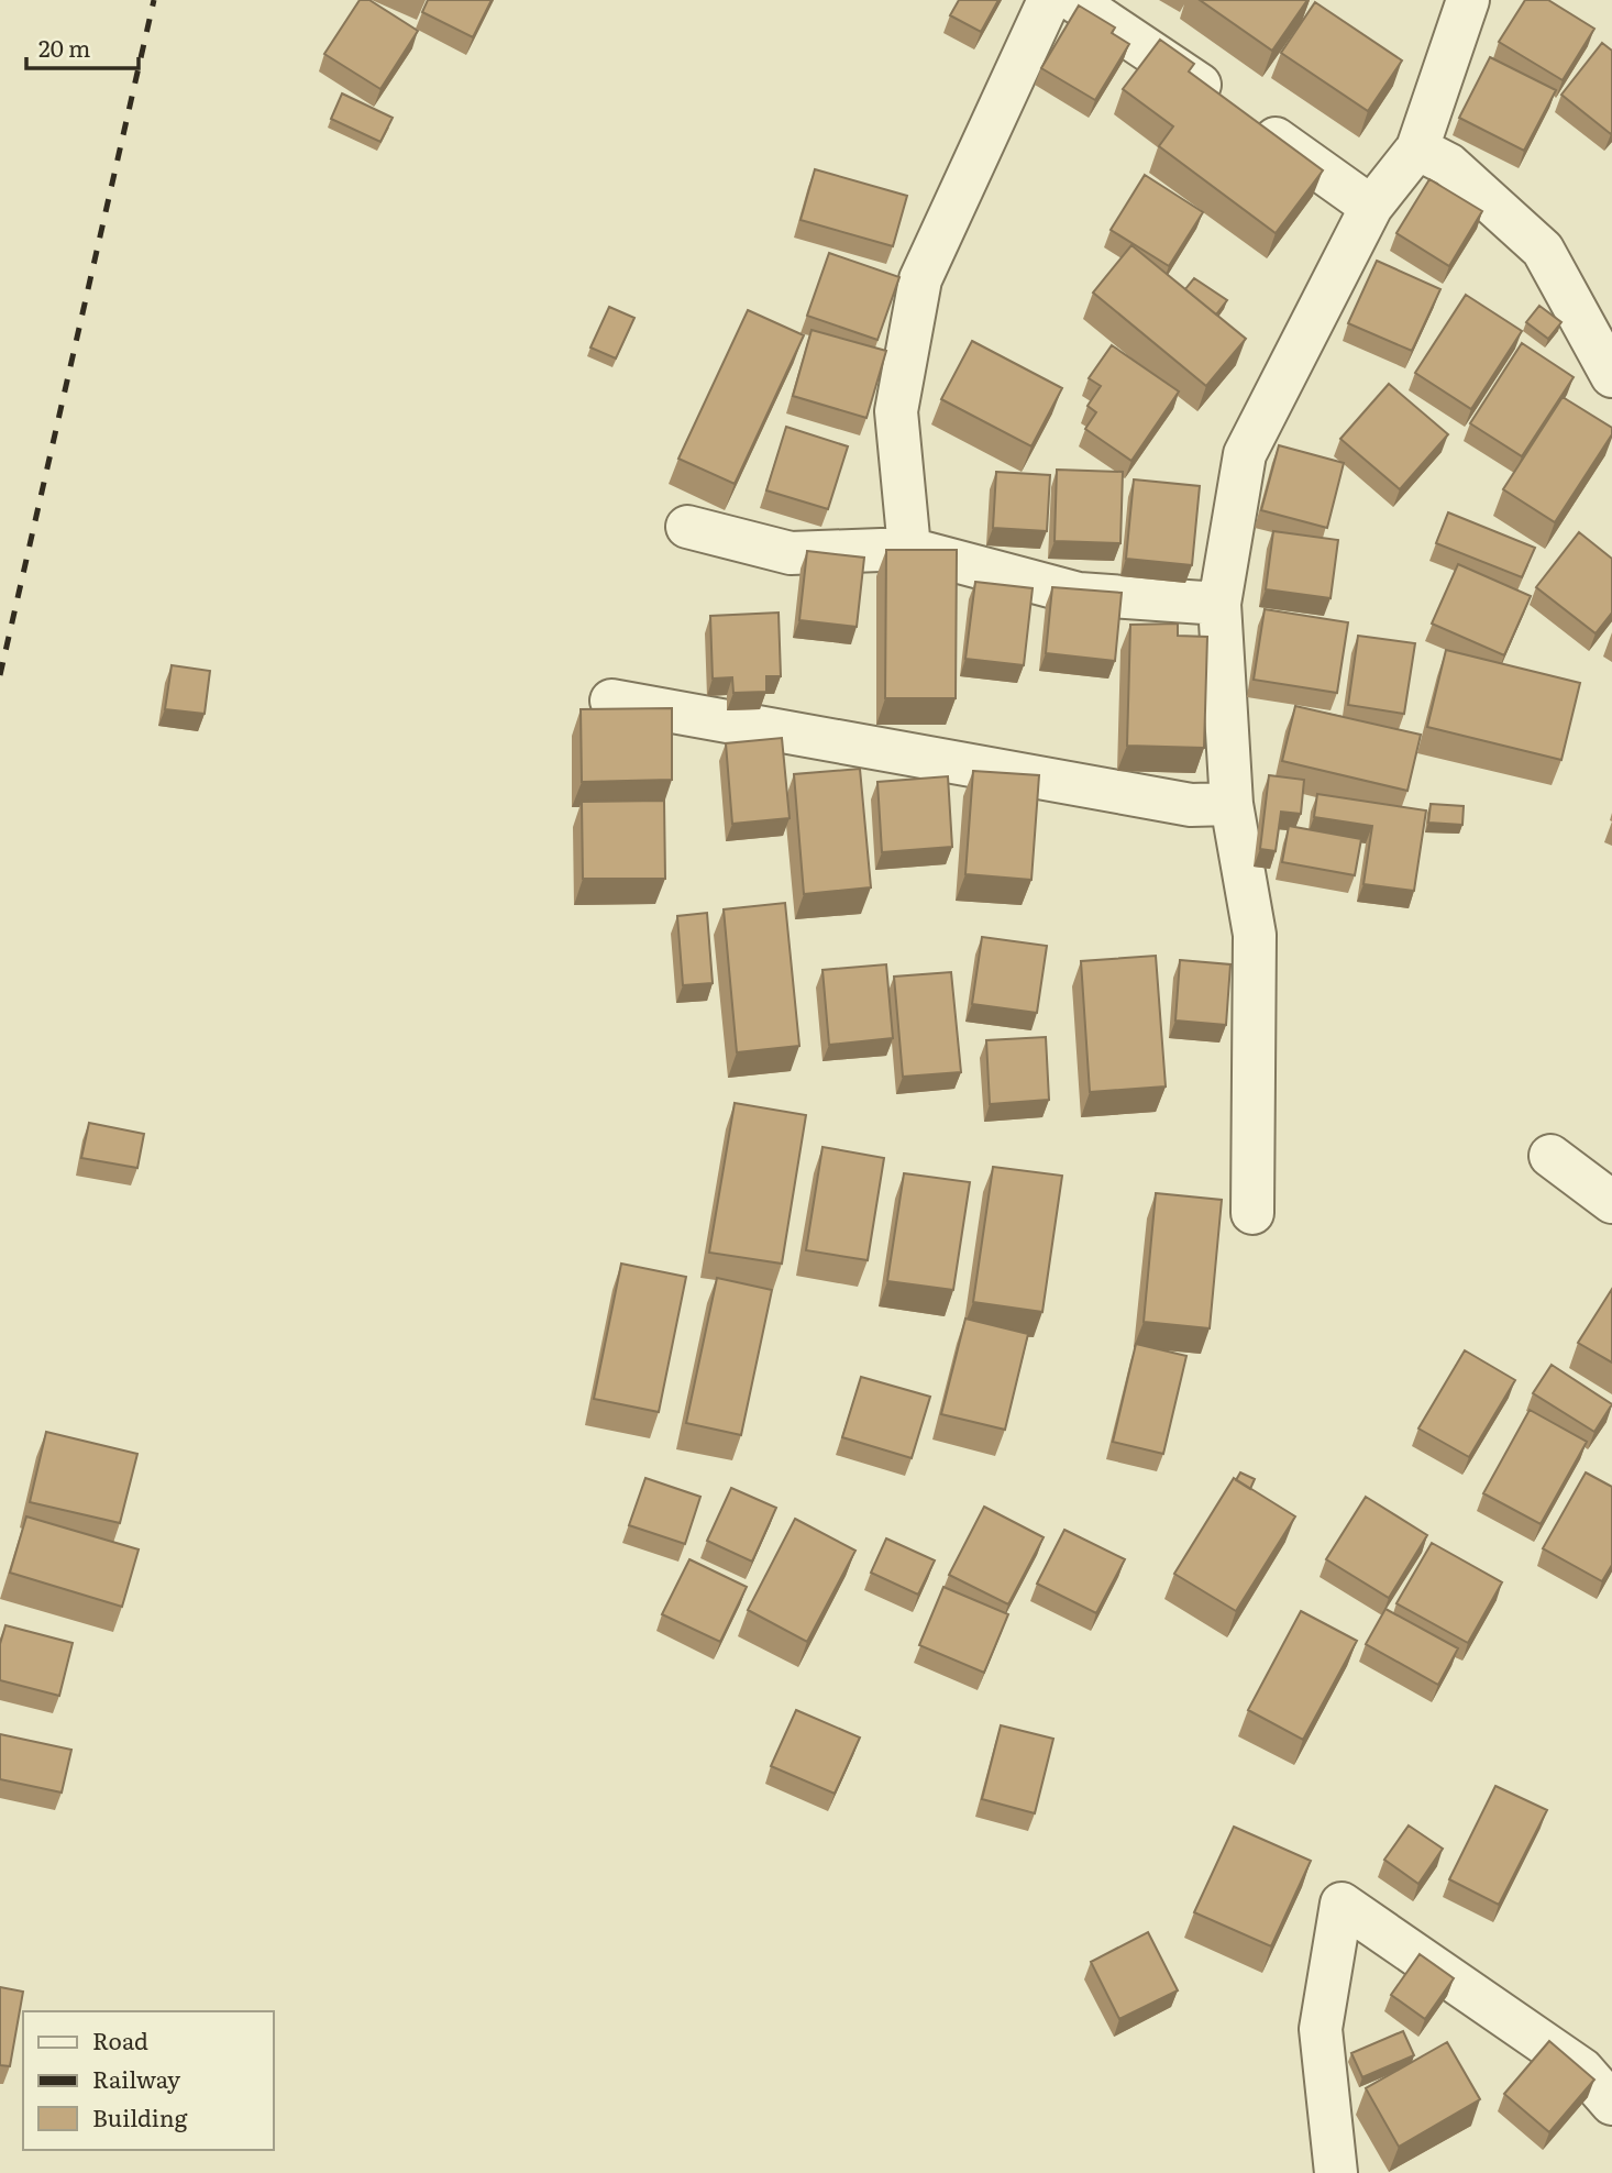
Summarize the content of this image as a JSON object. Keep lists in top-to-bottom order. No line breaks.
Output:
{"legend":["Road","Railway","Building"],"scale_bar":"20 m"}
